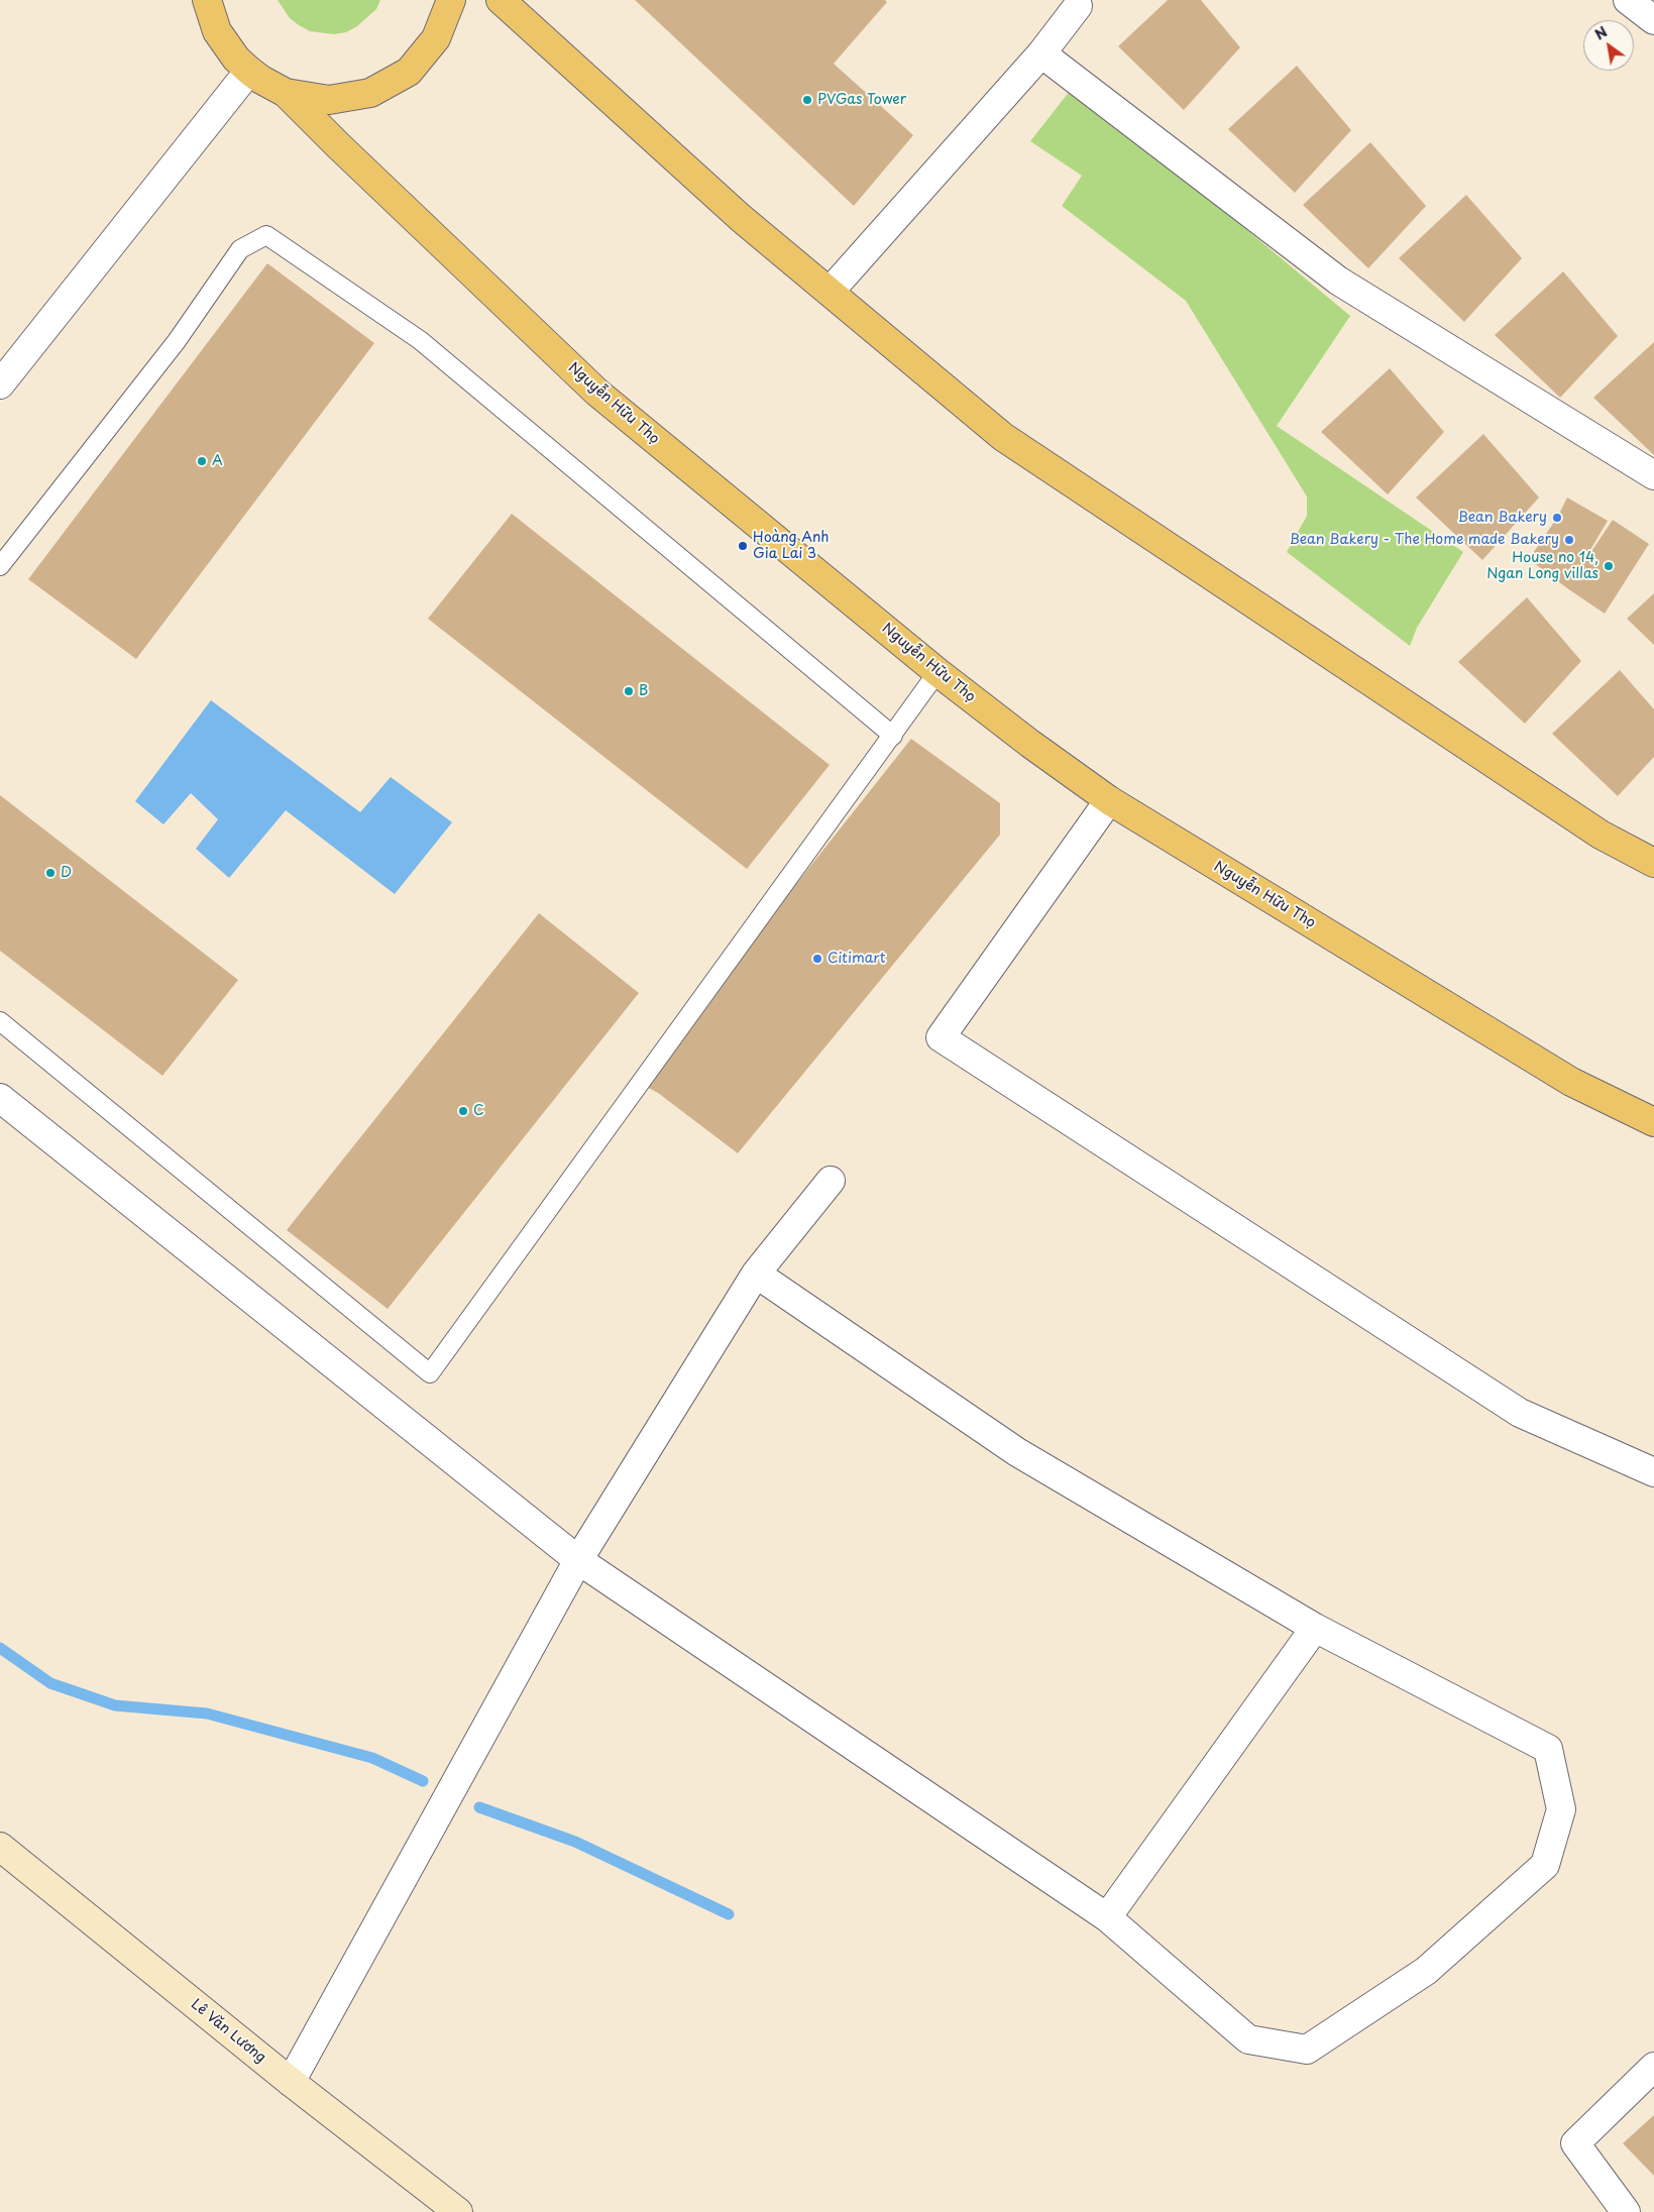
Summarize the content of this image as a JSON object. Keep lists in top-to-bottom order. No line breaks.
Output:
{"streets":{"main road":["Nguyễn Hữu Thọ","Lê Văn Lương"]},"places":["PVGas Tower","A","Bean Bakery","Bean Bakery - The Home made Bakery","Hoàng Anh Gia Lai 3","House no 14, Ngan Long villas","B","D","Citimart","C"],"north":"top left"}
